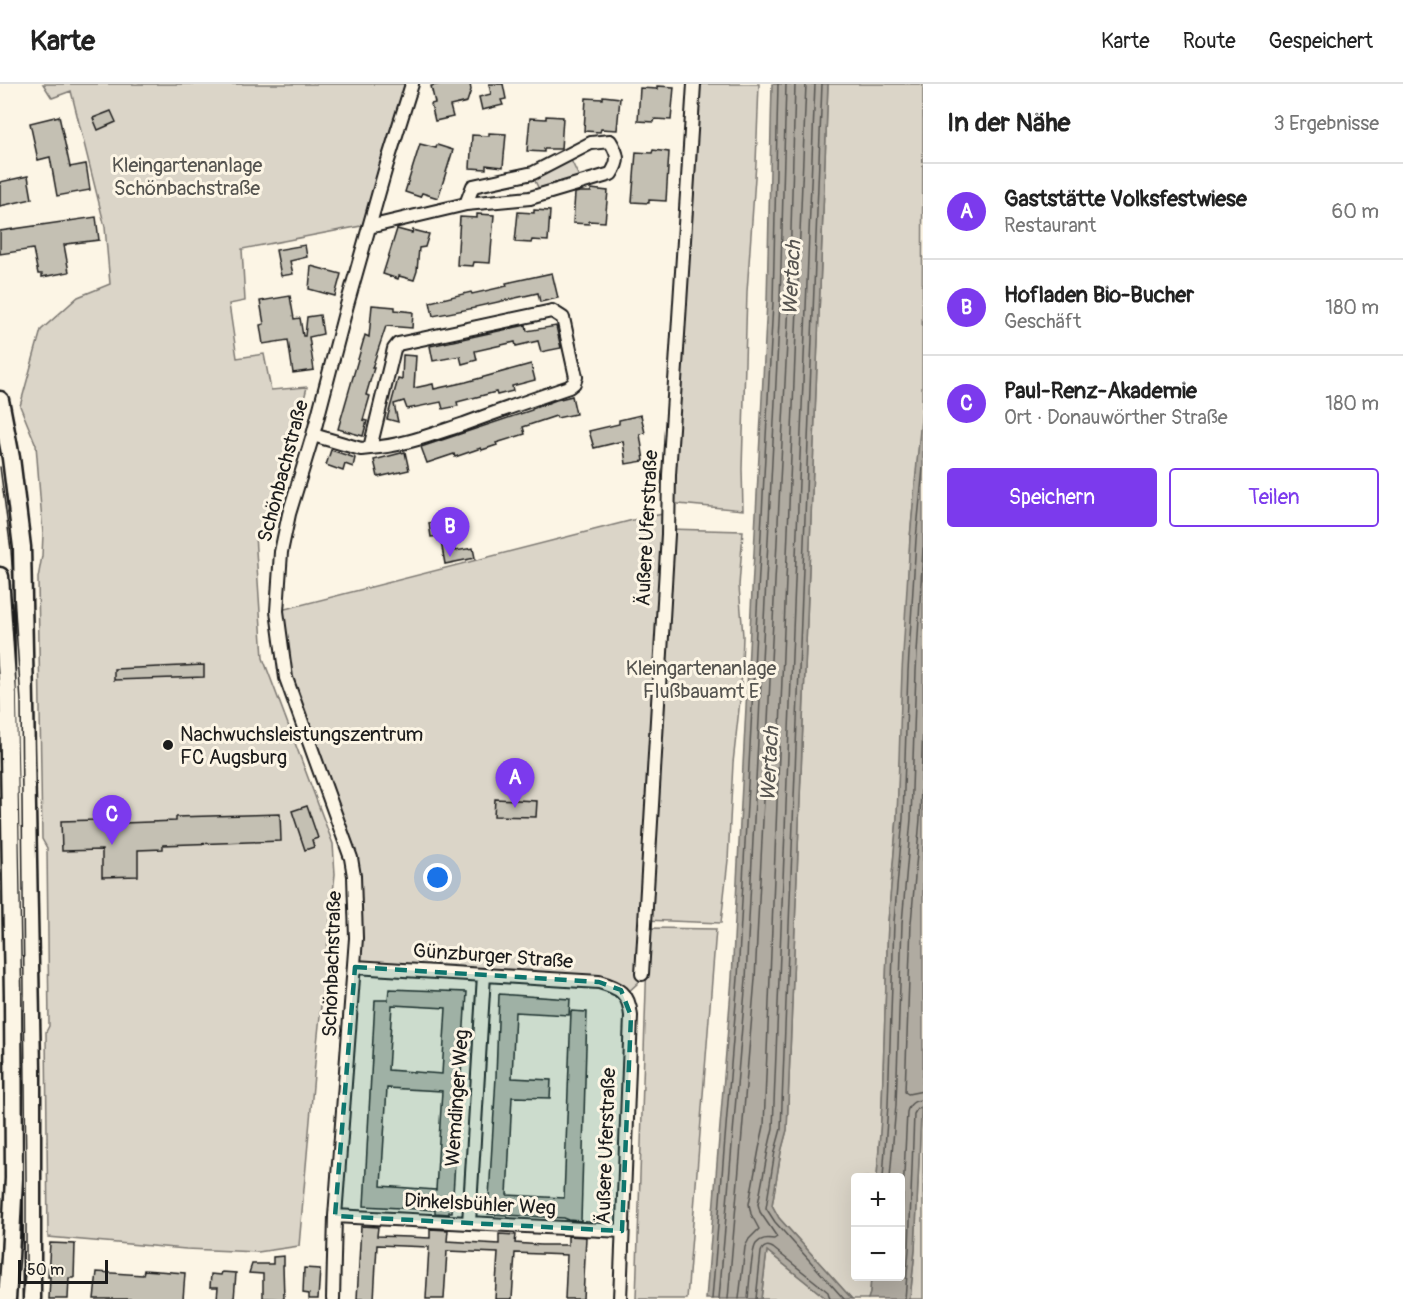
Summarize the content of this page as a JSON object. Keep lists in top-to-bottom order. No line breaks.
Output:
{"streets":{"street":["Schönbachstraße","Äußere Uferstraße","Günzburger Straße","Wemdinger Weg","Dinkelsbühler Weg"]},"crossings":[["Schönbachstraße","Günzburger Straße"],["Schönbachstraße","Dinkelsbühler Weg"],["Äußere Uferstraße","Günzburger Straße"],["Äußere Uferstraße","Dinkelsbühler Weg"],["Günzburger Straße","Wemdinger Weg"],["Wemdinger Weg","Dinkelsbühler Weg"]],"water":["Wertach"],"parks":["Kleingartenanlage Schönbachstraße","Kleingartenanlage Flußbauamt E"],"places":["Nachwuchsleistungszentrum FC Augsburg"],"scale_bar":"50 m","page":{"header":"Karte","nav":["Karte","Route","Gespeichert"],"heading":["In der Nähe","3 Ergebnisse"],"list":[{"mark":"A","name":"Gaststätte Volksfestwiese","note":"Restaurant","value":"60 m"},{"mark":"B","name":"Hofladen Bio-Bucher","note":"Geschäft","value":"180 m"},{"mark":"C","name":"Paul-Renz-Akademie","note":"Ort · Donauwörther Straße","value":"180 m"}],"buttons":["Speichern","Teilen"],"pins":["B","A","C"],"map_buttons":["+","−"],"scale":"50 m"}}
